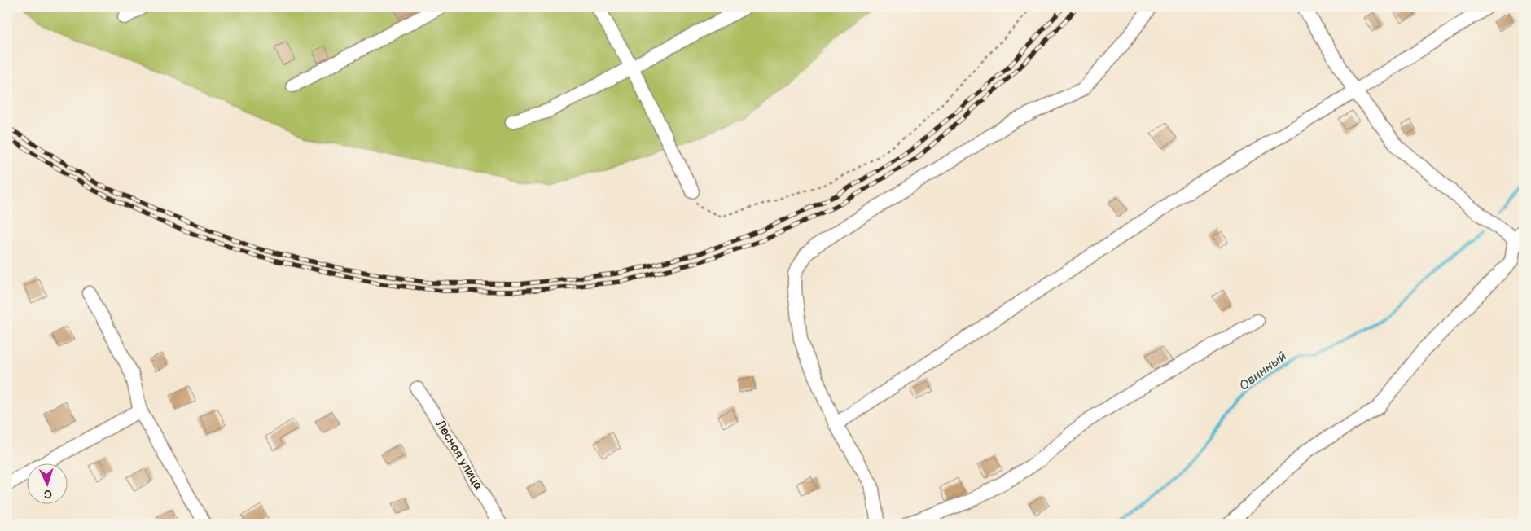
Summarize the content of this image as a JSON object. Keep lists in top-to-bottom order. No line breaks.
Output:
{"streets":{"street":["Лесная улица"]},"water":["Овинный"],"north":"bottom"}
